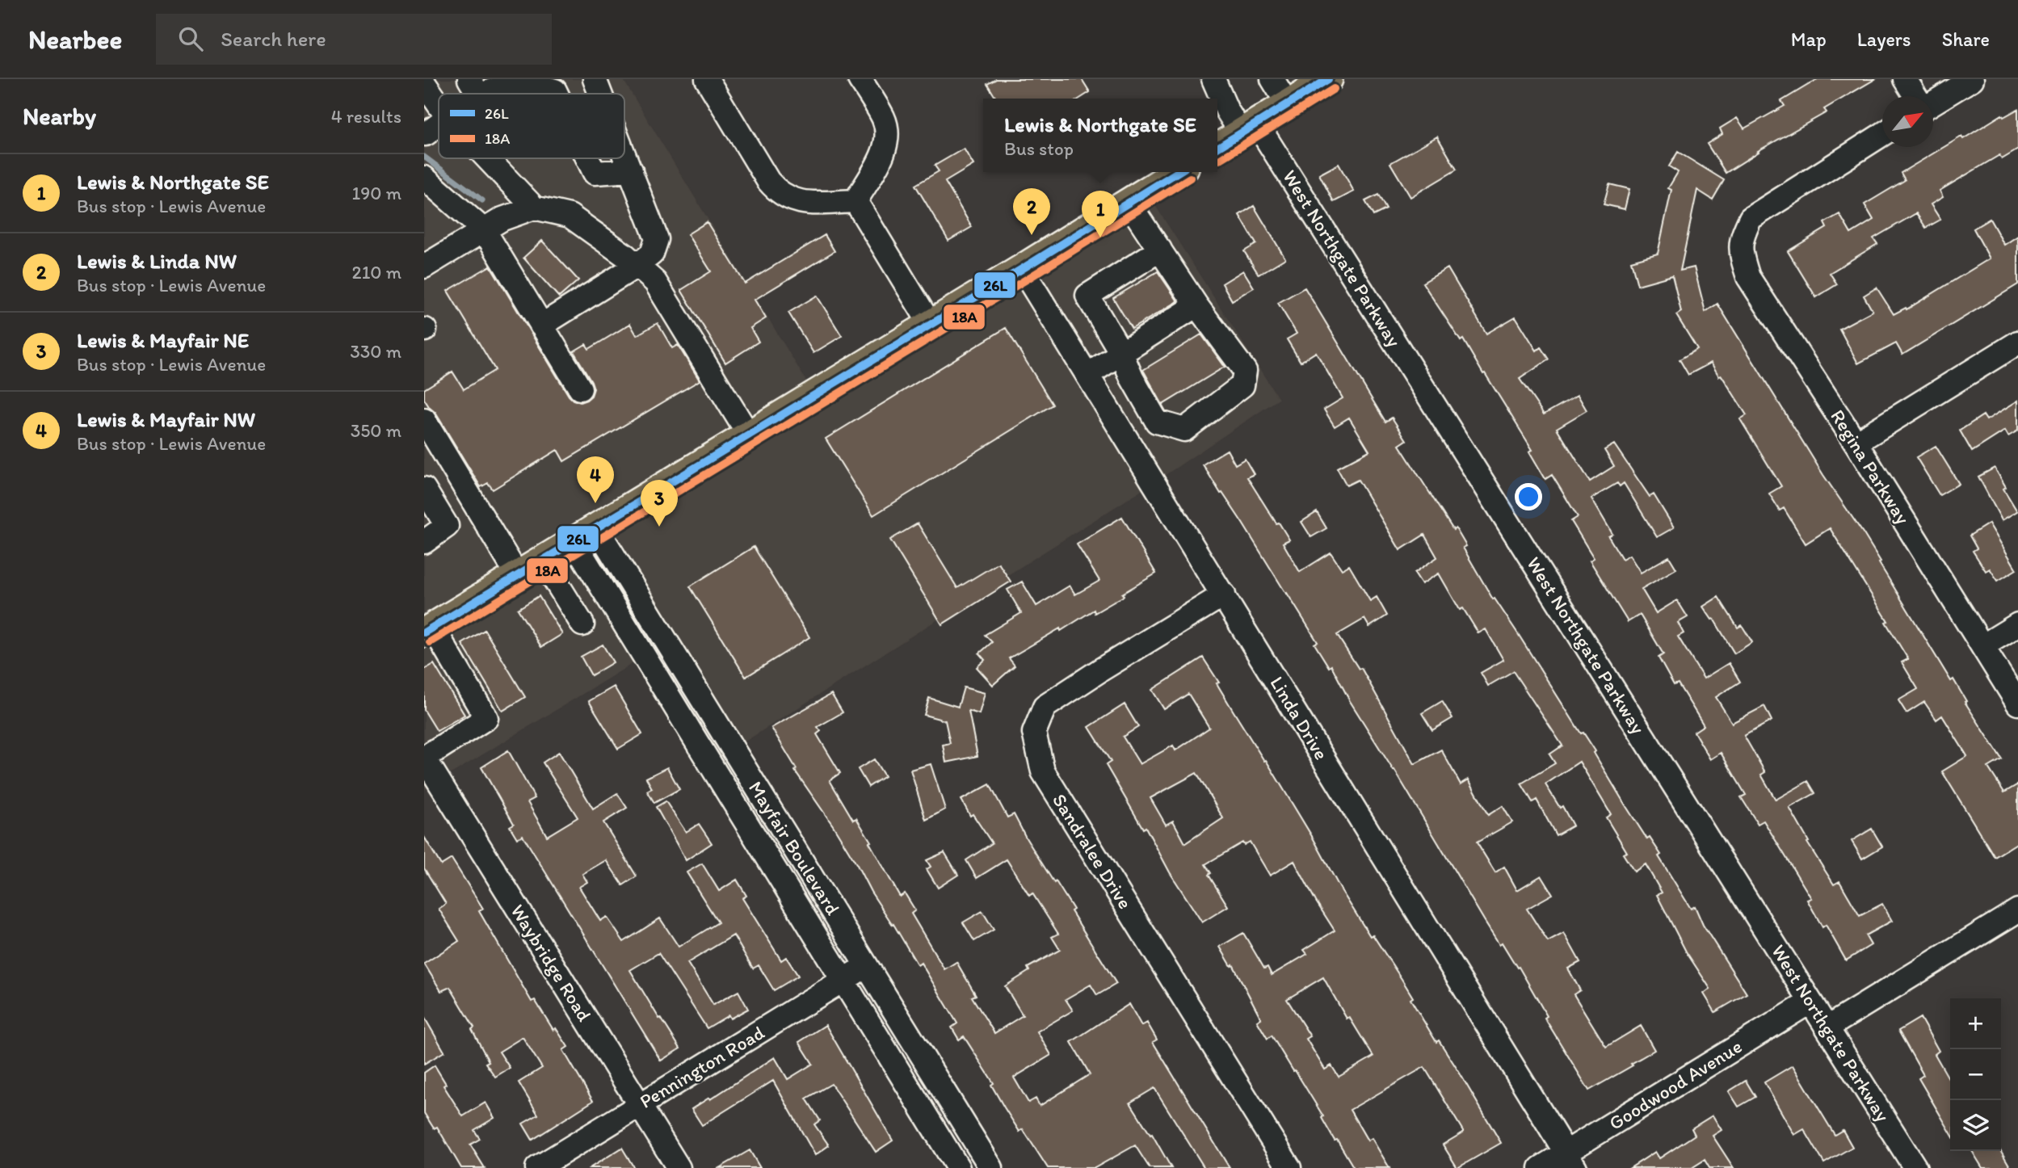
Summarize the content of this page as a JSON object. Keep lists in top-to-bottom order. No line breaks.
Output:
{"streets":{"street":["West Northgate Parkway","Regina Parkway","Linda Drive","Mayfair Boulevard","Sandralee Drive","Waybridge Road","Pennington Road","Goodwood Avenue"]},"crossings":[["West Northgate Parkway","Goodwood Avenue"],["Linda Drive","Sandralee Drive"],["Linda Drive","Goodwood Avenue"],["Mayfair Boulevard","Pennington Road"],["Waybridge Road","Pennington Road"]],"lines":["transit line 26L","transit line 18A"],"legend":["26L","18A"],"north":"top right","page":{"header":"Nearbee","search":"Search here","nav":["Map","Layers","Share"],"heading":["Nearby","4 results"],"popup":["Lewis & Northgate SE","Bus stop"],"list":[{"mark":"1","name":"Lewis & Northgate SE","note":"Bus stop · Lewis Avenue","value":"190 m"},{"mark":"2","name":"Lewis & Linda NW","note":"Bus stop · Lewis Avenue","value":"210 m"},{"mark":"3","name":"Lewis & Mayfair NE","note":"Bus stop · Lewis Avenue","value":"330 m"},{"mark":"4","name":"Lewis & Mayfair NW","note":"Bus stop · Lewis Avenue","value":"350 m"}],"pins":["2","1","4","3"],"map_buttons":["+","−"]}}
